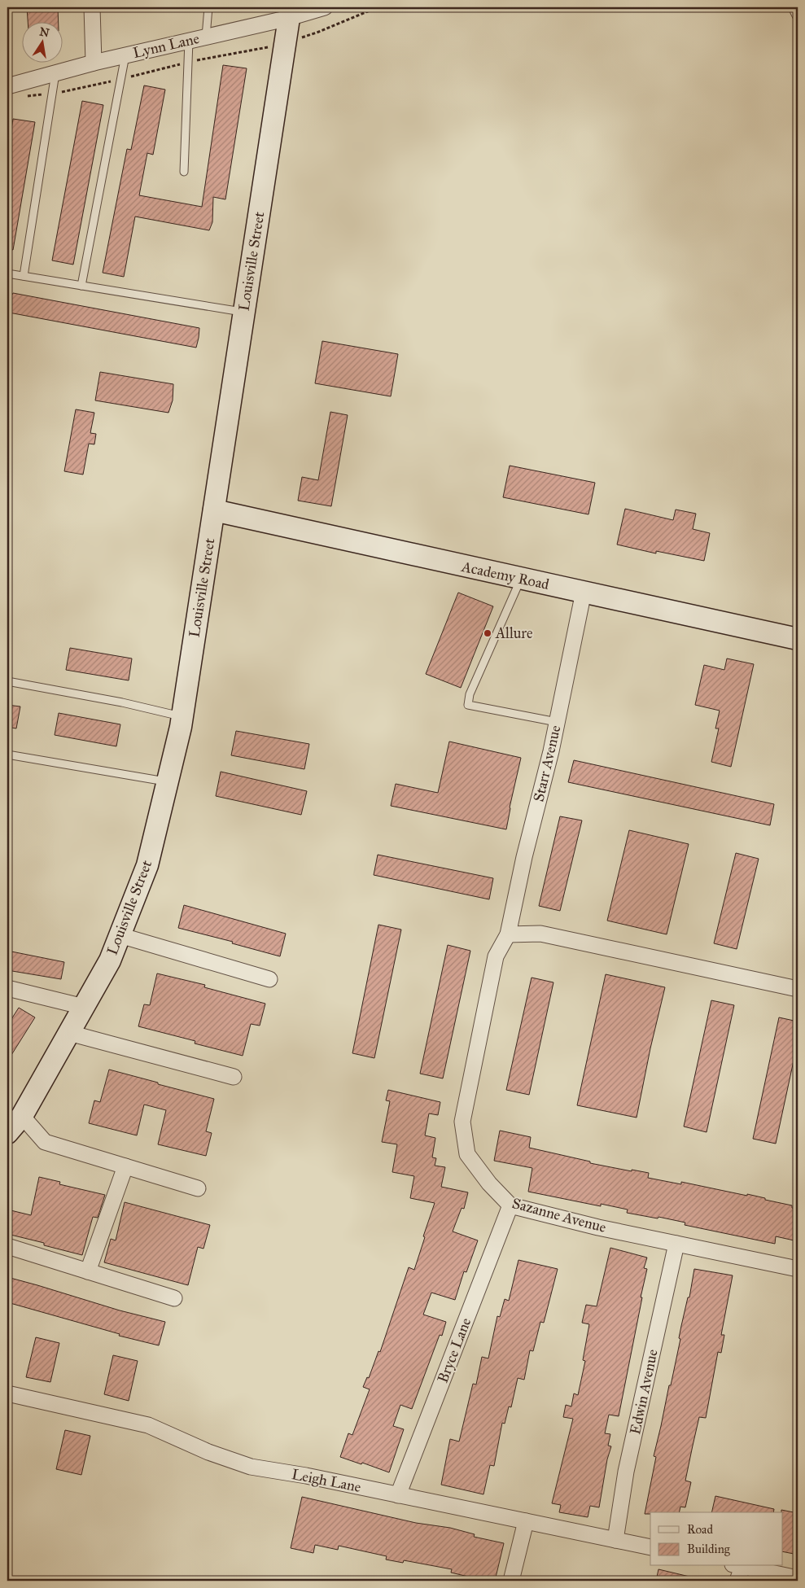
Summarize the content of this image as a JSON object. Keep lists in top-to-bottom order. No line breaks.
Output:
{"streets":{"main road":["Louisville Street","Academy Road"],"street":["Lynn Lane","Starr Avenue","Sazanne Avenue","Bryce Lane","Edwin Avenue","Leigh Lane"]},"crossings":[["Lynn Lane","Louisville Street"],["Louisville Street","Academy Road"],["Academy Road","Starr Avenue"],["Starr Avenue","Sazanne Avenue"],["Sazanne Avenue","Bryce Lane"],["Sazanne Avenue","Edwin Avenue"],["Bryce Lane","Leigh Lane"],["Edwin Avenue","Leigh Lane"]],"places":["Allure"],"legend":["Road","Building"],"north":"top"}
